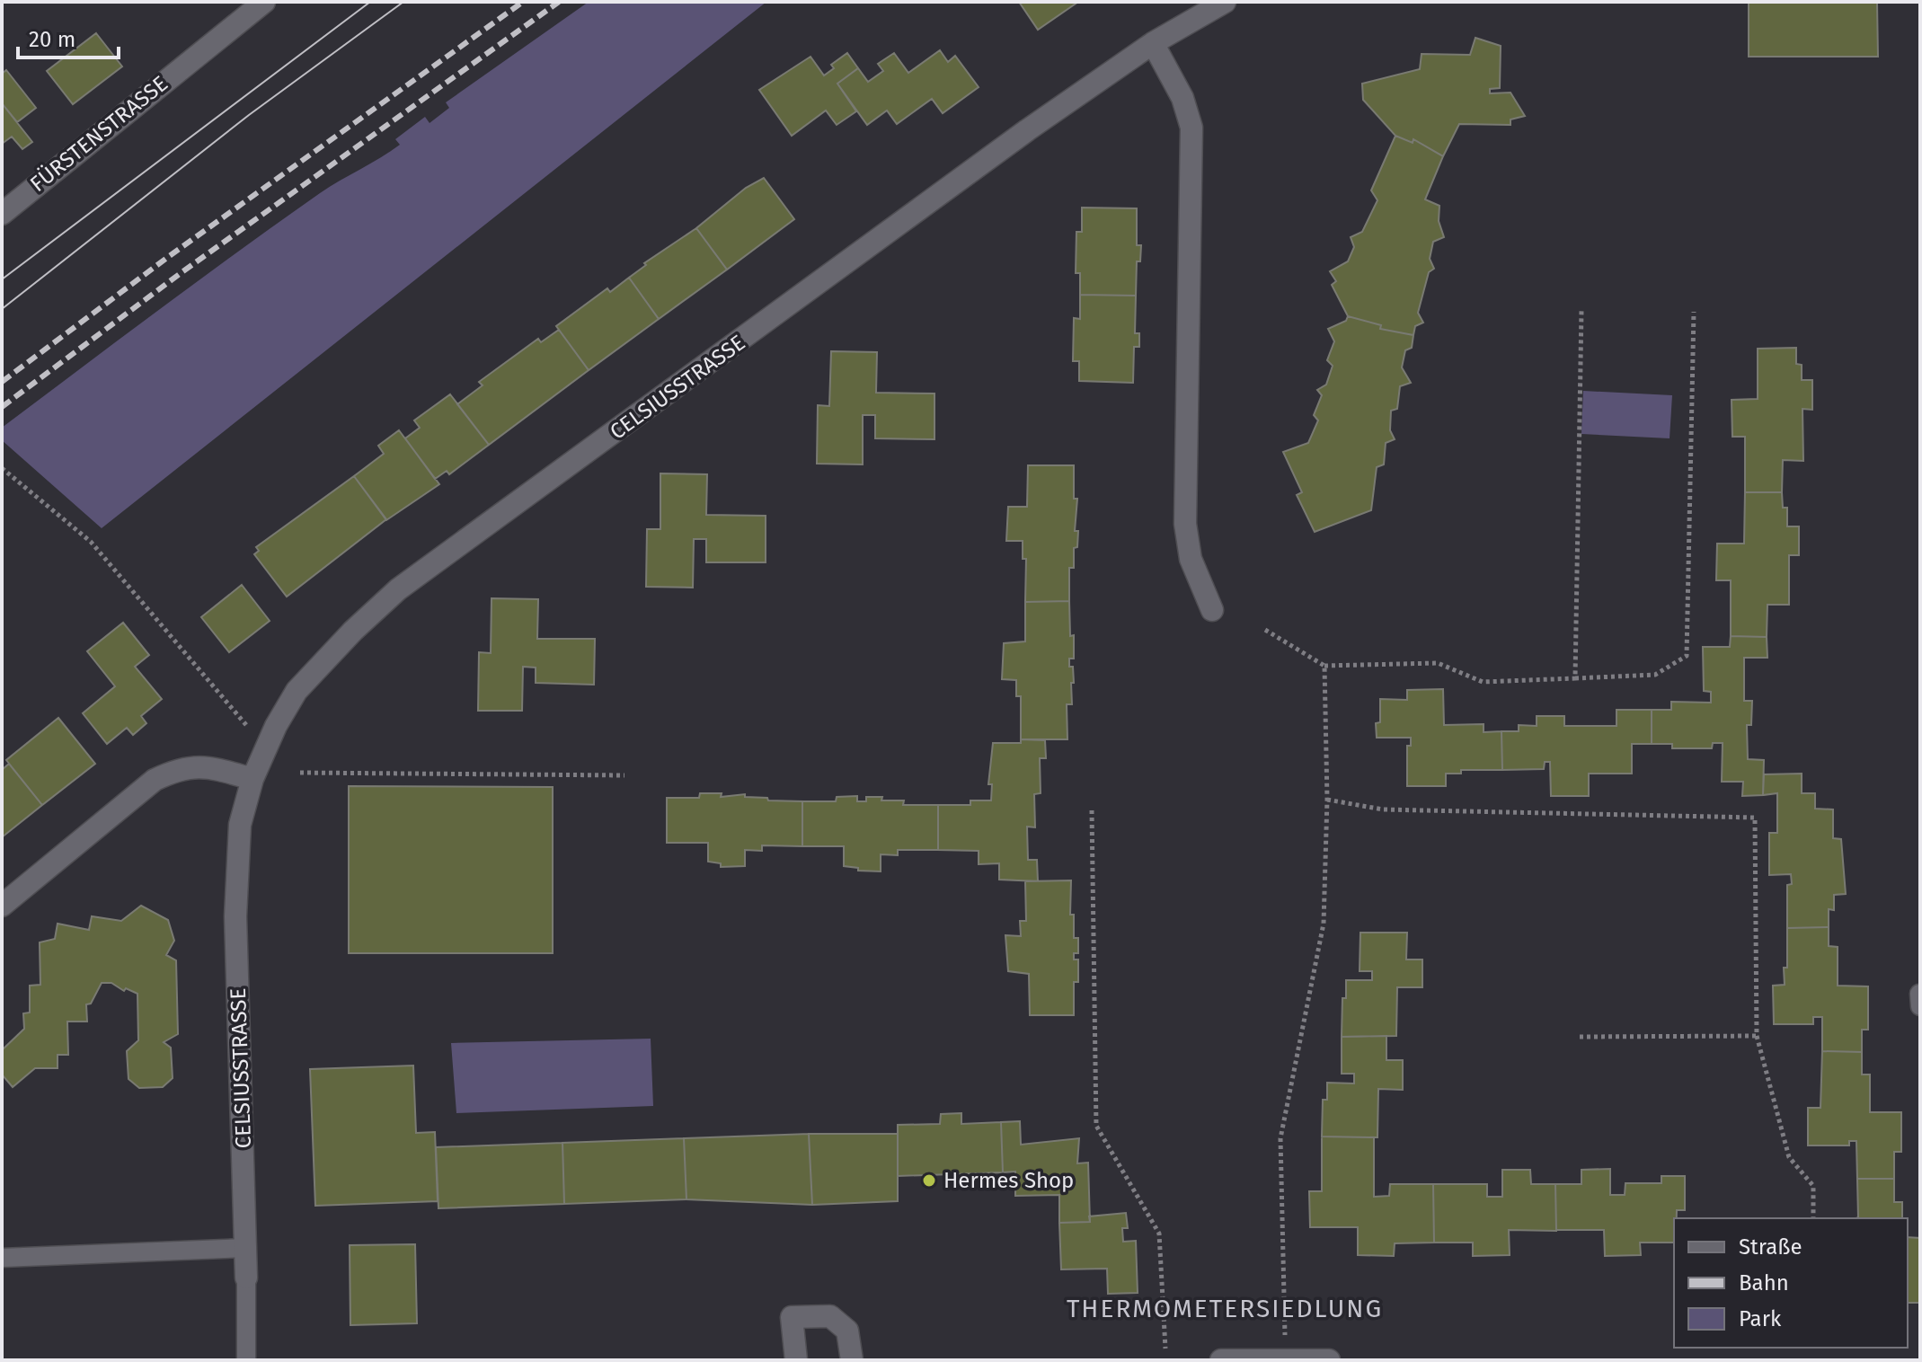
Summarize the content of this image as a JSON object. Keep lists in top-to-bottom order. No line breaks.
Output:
{"streets":{"street":["FÜRSTENSTRASSE","CELSIUSSTRASSE"]},"districts":["THERMOMETERSIEDLUNG"],"places":["Hermes Shop"],"legend":["Straße","Bahn","Park"],"scale_bar":"20 m"}
